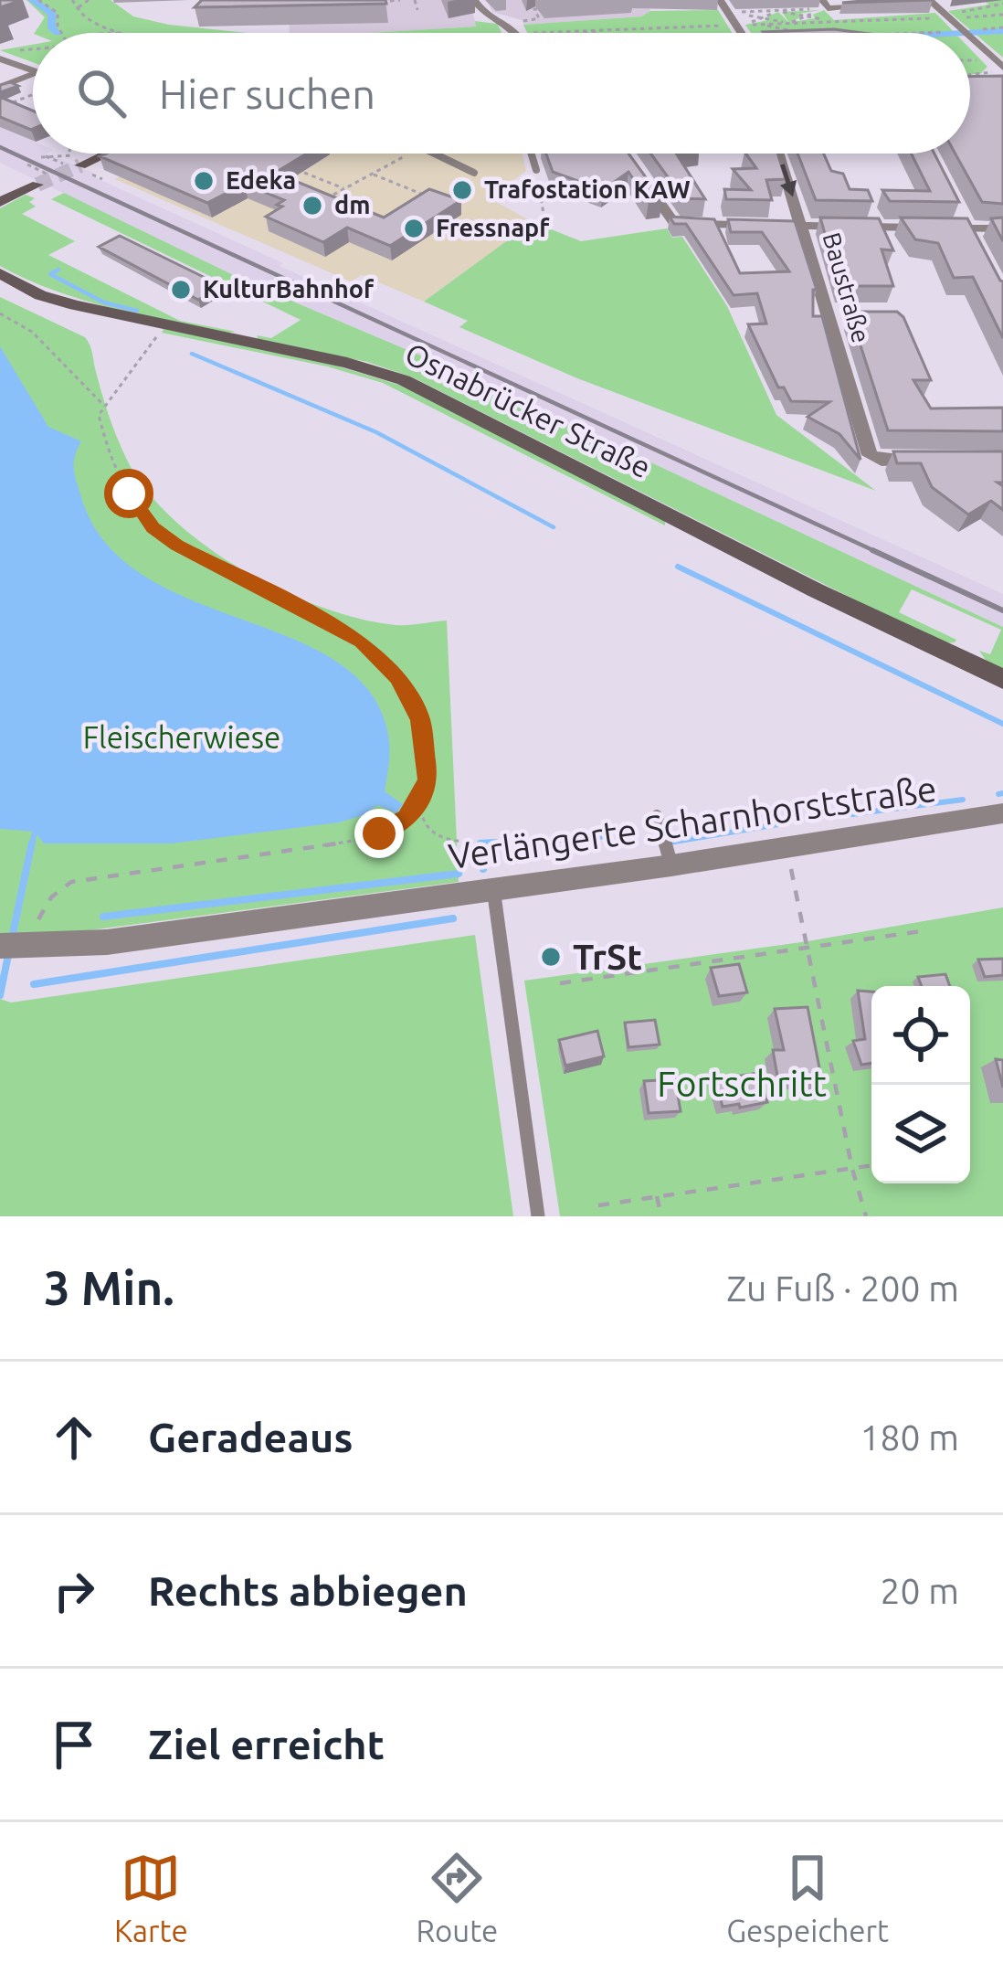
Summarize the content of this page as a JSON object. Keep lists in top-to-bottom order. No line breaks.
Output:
{"streets":{"main road":["Osnabrücker Straße"],"street":["Baustraße","Verlängerte Scharnhorststraße"]},"parks":["Fleischerwiese","Fortschritt"],"places":["Edeka","Trafostation KAW","dm","Fressnapf","KulturBahnhof","TrSt"],"page":{"search":"Hier suchen","heading":["3 Min.","Zu Fuß · 200 m"],"list":[["Geradeaus","180 m"],["Rechts abbiegen","20 m"],"Ziel erreicht"],"nav":["Karte","Route","Gespeichert"]}}
